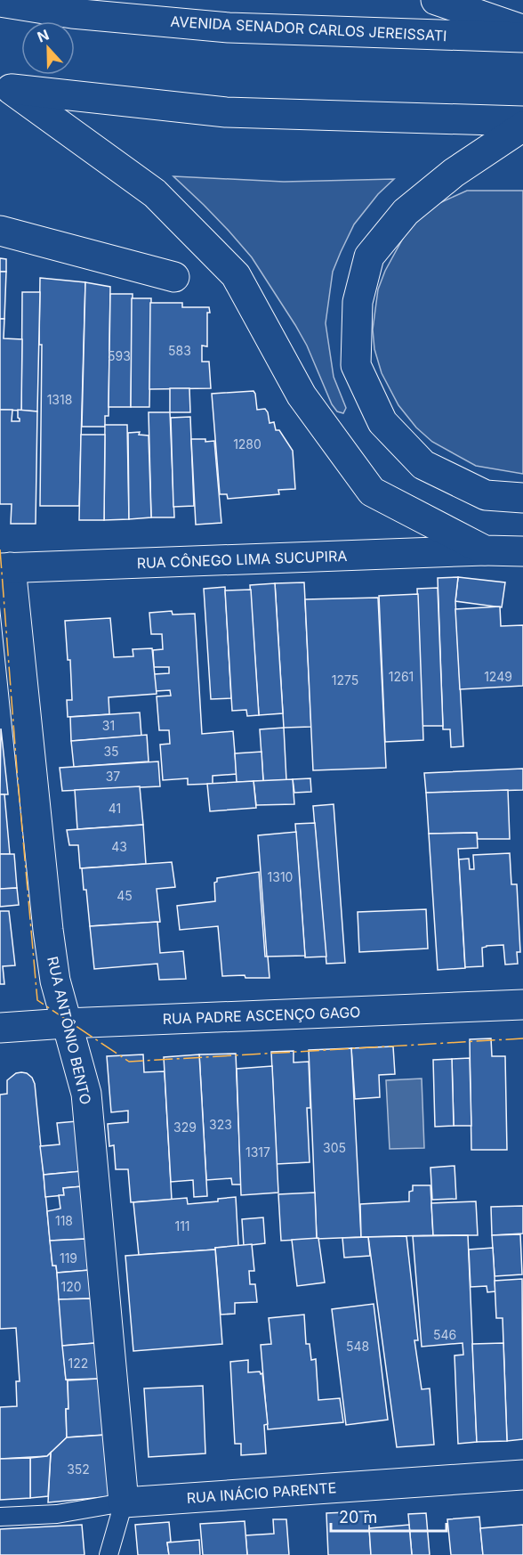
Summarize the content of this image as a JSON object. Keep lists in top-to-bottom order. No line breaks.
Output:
{"streets":{"street":["AVENIDA SENADOR CARLOS JEREISSATI","RUA CÔNEGO LIMA SUCUPIRA","RUA PADRE ASCENÇO GAGO","RUA ANTÔNIO BENTO","RUA INÁCIO PARENTE"]},"crossings":[["RUA CÔNEGO LIMA SUCUPIRA","RUA ANTÔNIO BENTO"],["RUA PADRE ASCENÇO GAGO","RUA ANTÔNIO BENTO"],["RUA ANTÔNIO BENTO","RUA INÁCIO PARENTE"]],"house_numbers":["583","593","1318","1280","1261","1249","1275","31","35","37","41","43","1310","45","323","329","305","1317","118","111","119","120","546","548","122","352"],"scale_bar":"20 m","north":"top"}
